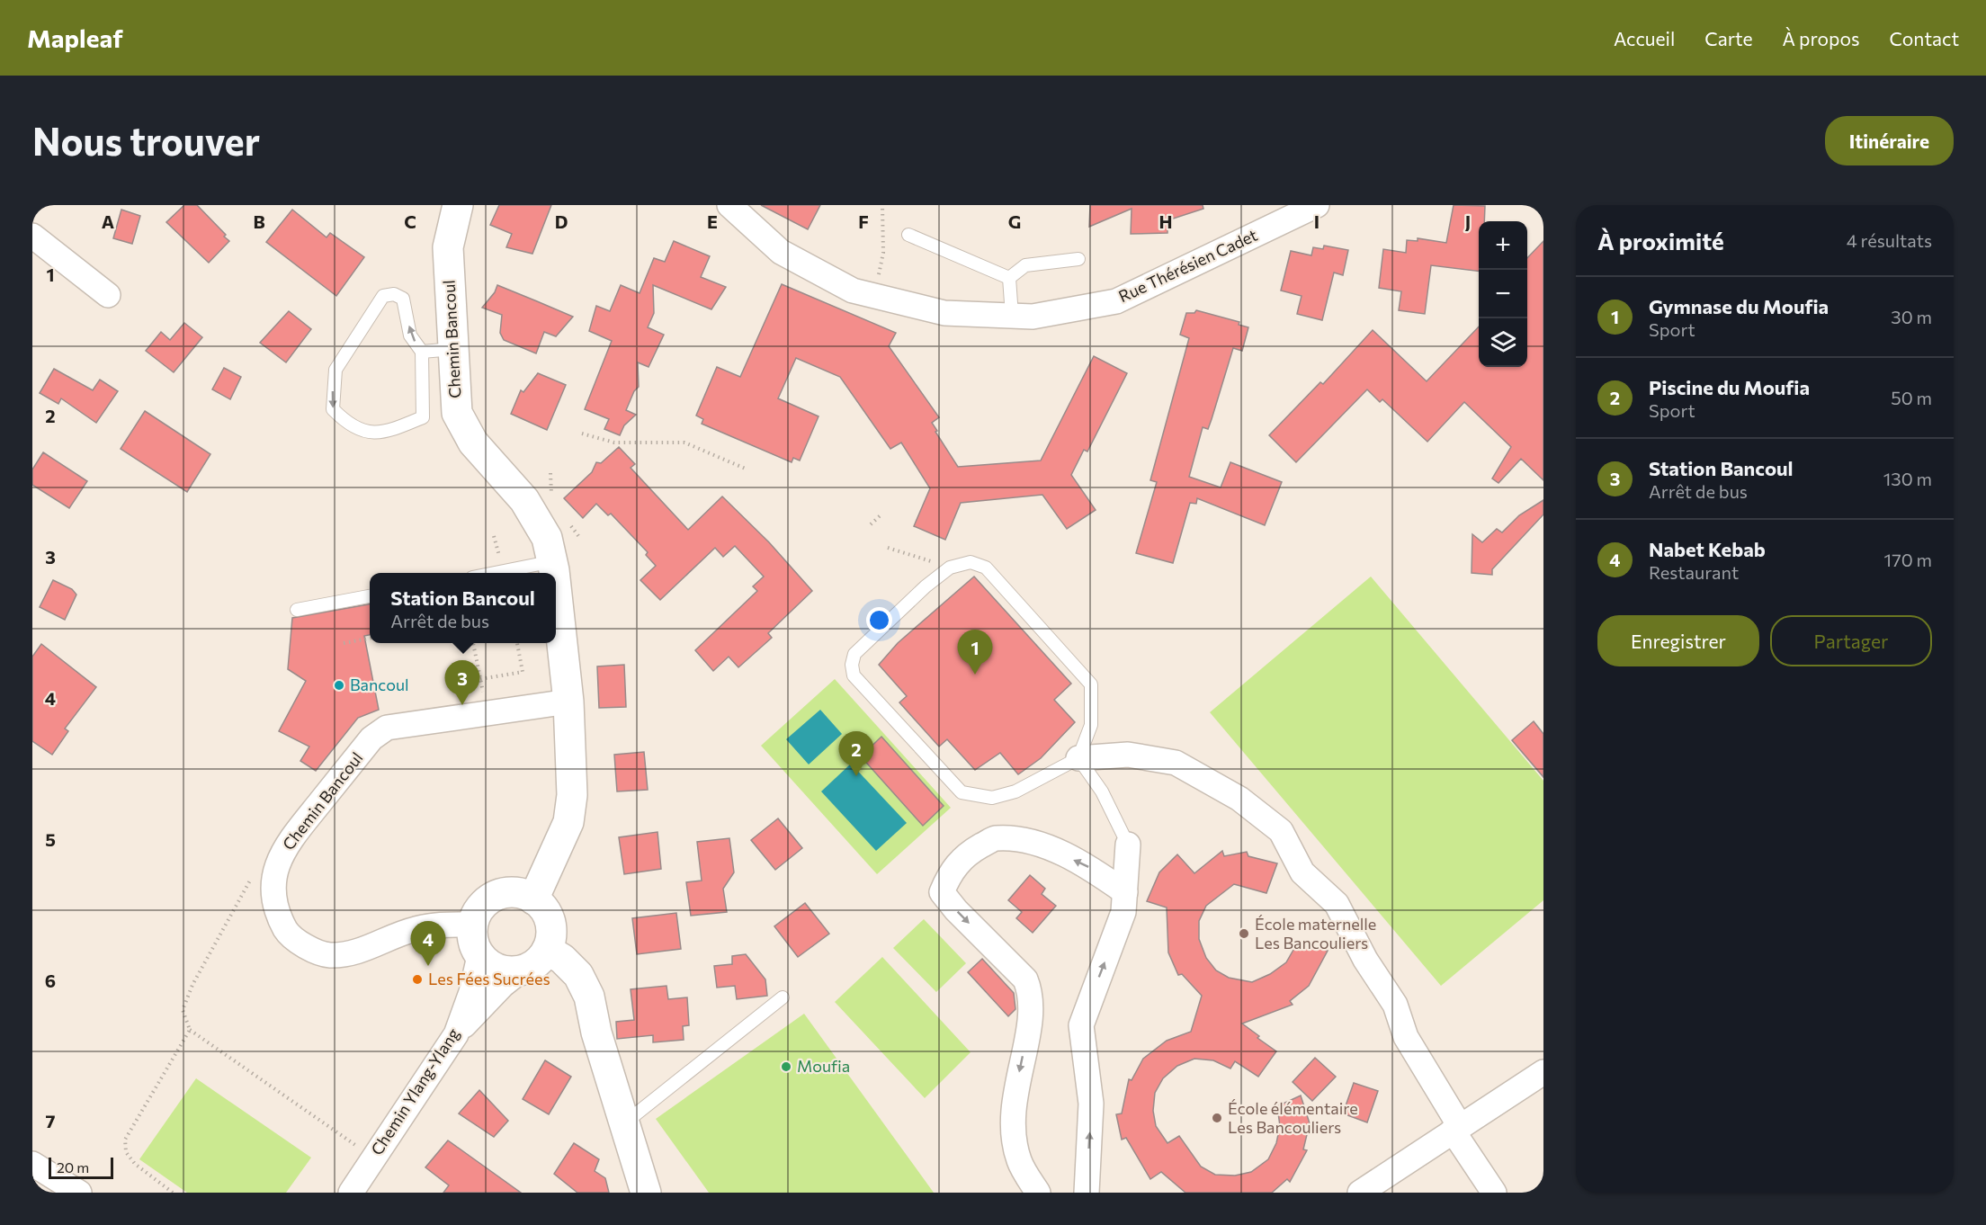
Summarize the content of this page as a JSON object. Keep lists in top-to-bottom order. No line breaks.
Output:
{"streets":{"main road":["Chemin Bancoul"],"street":["Rue Thérésien Cadet","Chemin Ylang-Ylang"]},"crossings":[["Chemin Bancoul","Chemin Ylang-Ylang"]],"places":["Bancoul","École maternelle Les Bancouliers","Les Fées Sucrées","Moufia","École élémentaire Les Bancouliers"],"scale_bar":"20 m","page":{"header":"Mapleaf","nav":["Accueil","Carte","À propos","Contact"],"buttons":["Itinéraire",["Enregistrer","Partager"]],"title":"Nous trouver","heading":["À proximité","4 résultats"],"map_buttons":["+","−"],"list":[{"mark":"1","name":"Gymnase du Moufia","note":"Sport","value":"30 m"},{"mark":"2","name":"Piscine du Moufia","note":"Sport","value":"50 m"},{"mark":"3","name":"Station Bancoul","note":"Arrêt de bus","value":"130 m"},{"mark":"4","name":"Nabet Kebab","note":"Restaurant","value":"170 m"}],"popup":["Station Bancoul","Arrêt de bus"],"pins":["1","3","2","4"],"scale":"20 m"},"grid":{"columns":["A","B","C","D","E","F","G","H","I","J"],"rows":["1","2","3","4","5","6","7"]}}
